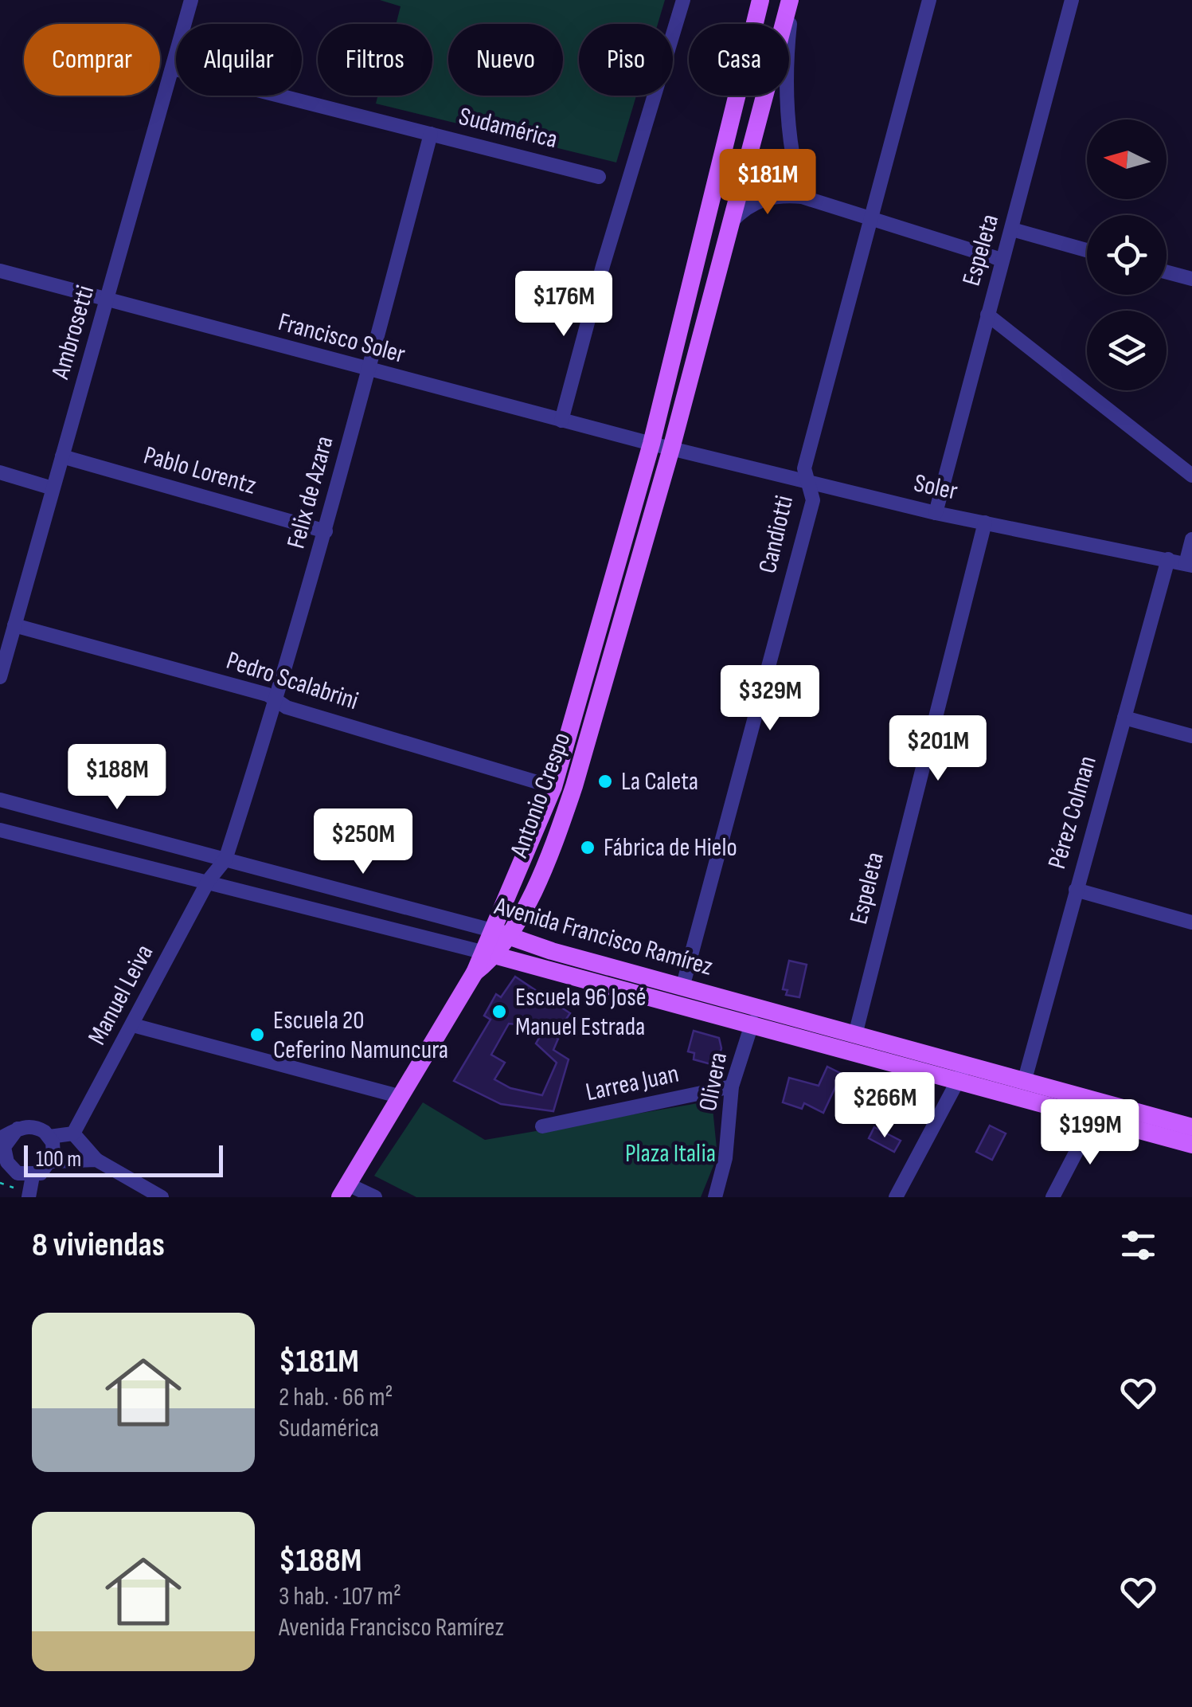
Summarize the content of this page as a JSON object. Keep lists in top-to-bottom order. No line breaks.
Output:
{"streets":{"main road":["Antonio Crespo","Avenida Francisco Ramírez"],"street":["Sudamérica","Espeleta","Ambrosetti","Francisco Soler","Pablo Lorentz","Soler","Felix de Azara","Candiotti","Pedro Scalabrini","Pérez Colman","Manuel Leiva","Olivera","Larrea Juan"]},"crossings":[["Sudamérica","Ambrosetti"],["Sudamérica","Felix de Azara"],["Espeleta","Soler"],["Espeleta","Avenida Francisco Ramírez"],["Ambrosetti","Francisco Soler"],["Ambrosetti","Pablo Lorentz"],["Ambrosetti","Pedro Scalabrini"],["Francisco Soler","Soler"],["Francisco Soler","Felix de Azara"],["Francisco Soler","Antonio Crespo"],["Pablo Lorentz","Felix de Azara"],["Soler","Candiotti"],["Soler","Antonio Crespo"],["Soler","Pérez Colman"],["Felix de Azara","Pedro Scalabrini"],["Felix de Azara","Avenida Francisco Ramírez"],["Felix de Azara","Manuel Leiva"],["Candiotti","Avenida Francisco Ramírez"],["Pedro Scalabrini","Antonio Crespo"],["Antonio Crespo","Avenida Francisco Ramírez"],["Pérez Colman","Avenida Francisco Ramírez"],["Avenida Francisco Ramírez","Manuel Leiva"],["Avenida Francisco Ramírez","Olivera"],["Olivera","Larrea Juan"]],"parks":["Plaza Italia"],"places":["La Caleta","Fábrica de Hielo","Escuela 96 José Manuel Estrada","Escuela 20 Ceferino Namuncura"],"scale_bar":"100 m","north":"left","page":{"chip":["Comprar","Alquilar","Filtros","Nuevo","Piso","Casa"],"price":["$181M","$176M","$329M","$201M","$188M","$250M","$266M","$199M"],"scale":"100 m","heading":"8 viviendas","list":[{"name":"$181M","note":"2 hab. · 66 m² · Sudamérica"},{"name":"$188M","note":"3 hab. · 107 m² · Avenida Francisco Ramírez"}]}}
